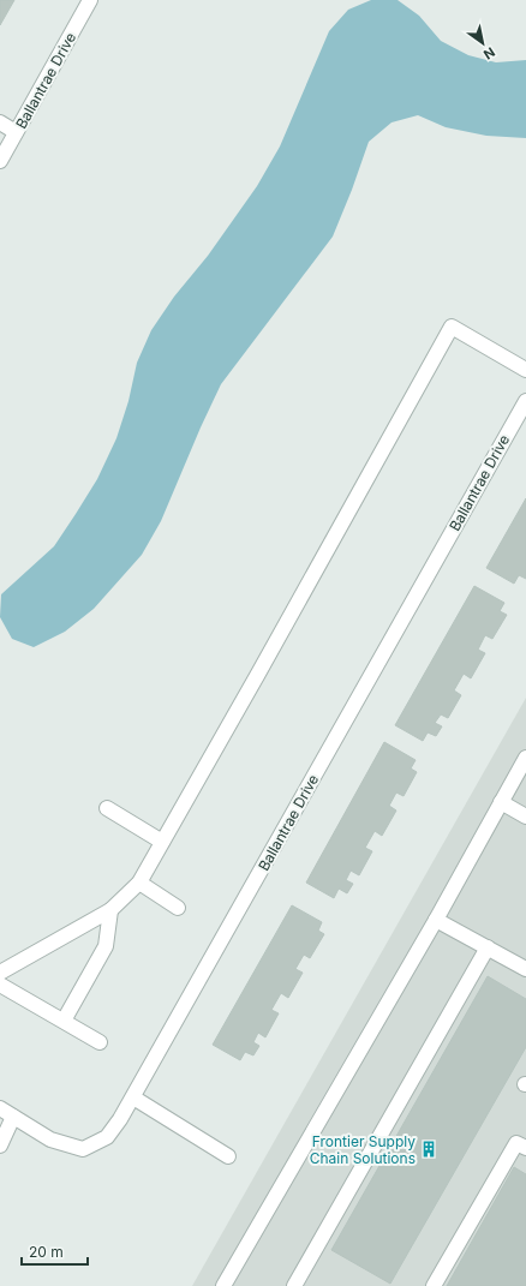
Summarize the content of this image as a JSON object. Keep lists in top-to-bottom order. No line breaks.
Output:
{"streets":{"street":["Ballantrae Drive"]},"places":{"building":["Frontier Supply Chain Solutions"]},"scale_bar":"20 m","north":"bottom right"}
